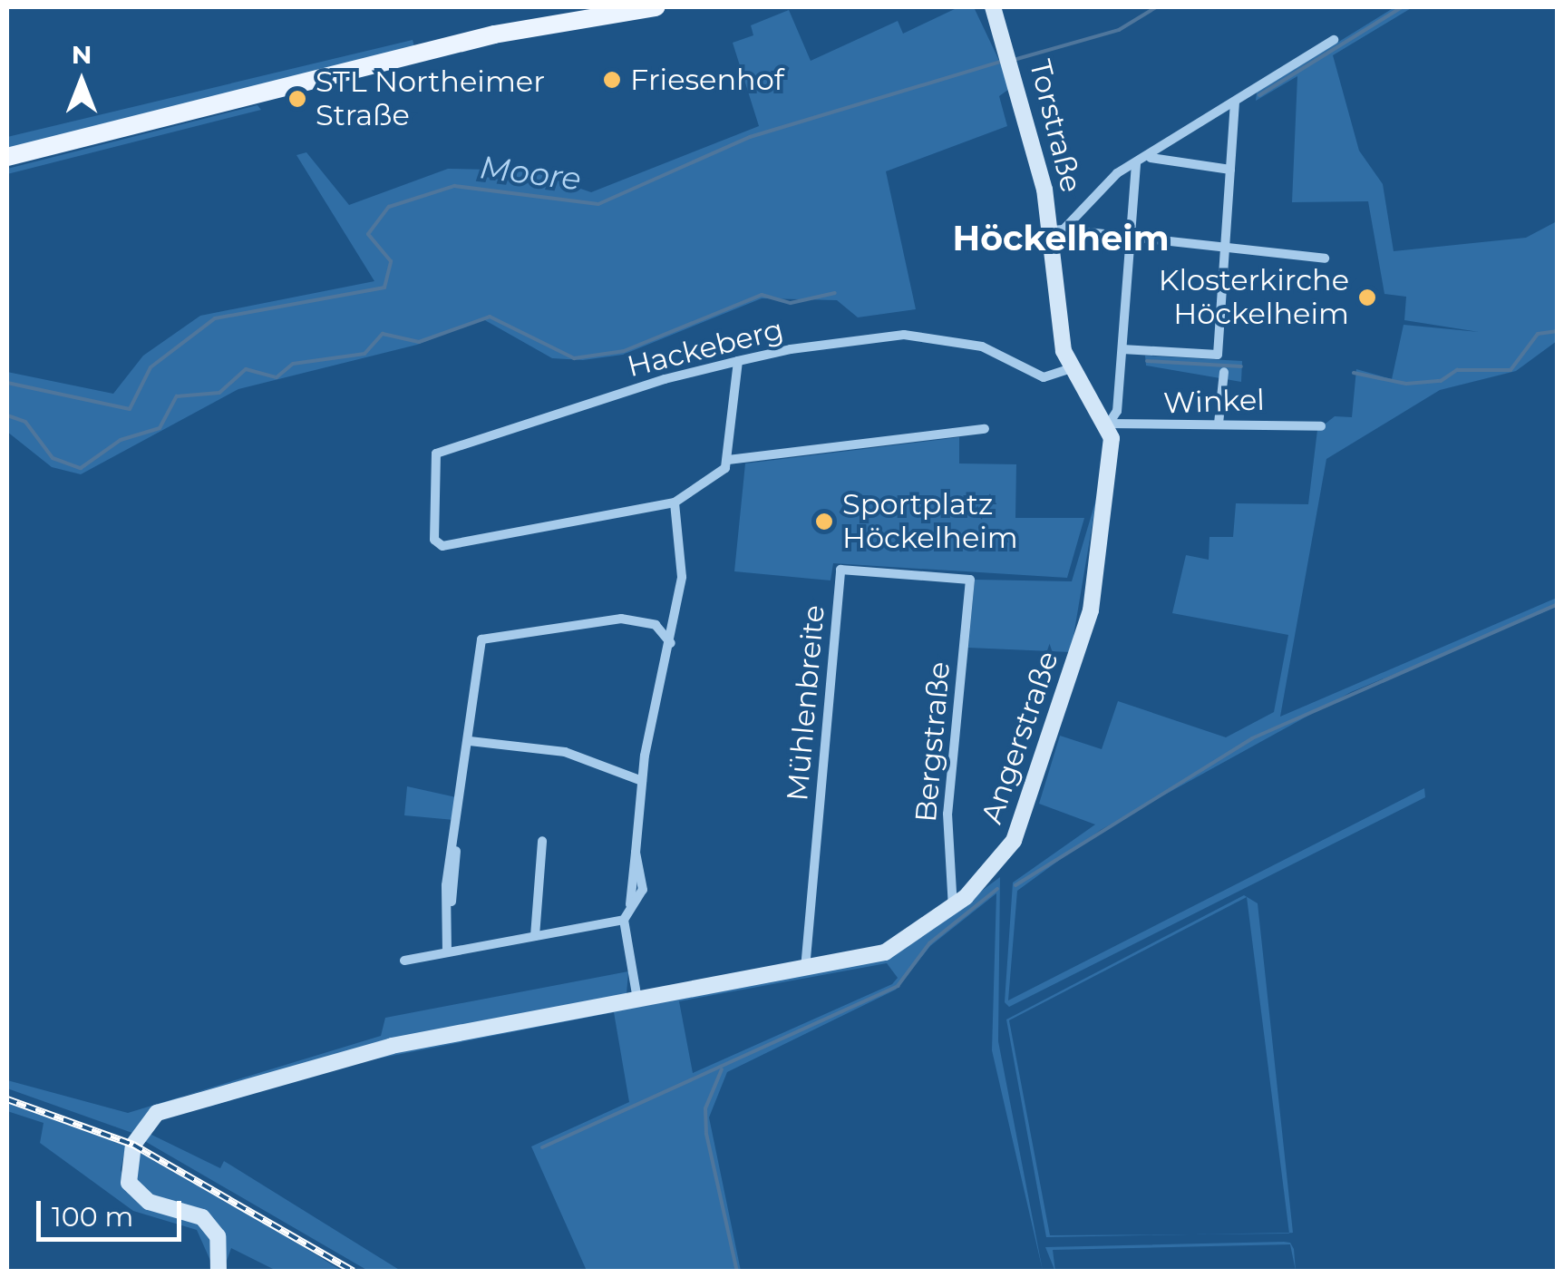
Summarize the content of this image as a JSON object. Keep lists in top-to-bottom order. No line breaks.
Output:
{"streets":{"street":["Torstraße","Hackeberg","Winkel","Mühlenbreite","Angerstraße","Bergstraße"]},"crossings":[["Torstraße","Hackeberg"],["Winkel","Angerstraße"],["Mühlenbreite","Angerstraße"],["Mühlenbreite","Bergstraße"],["Angerstraße","Bergstraße"]],"districts":["Höckelheim"],"water":["Moore"],"places":["Friesenhof","STL Northeimer Straße","Klosterkirche Höckelheim","Sportplatz Höckelheim"],"scale_bar":"100 m","north":"top"}
